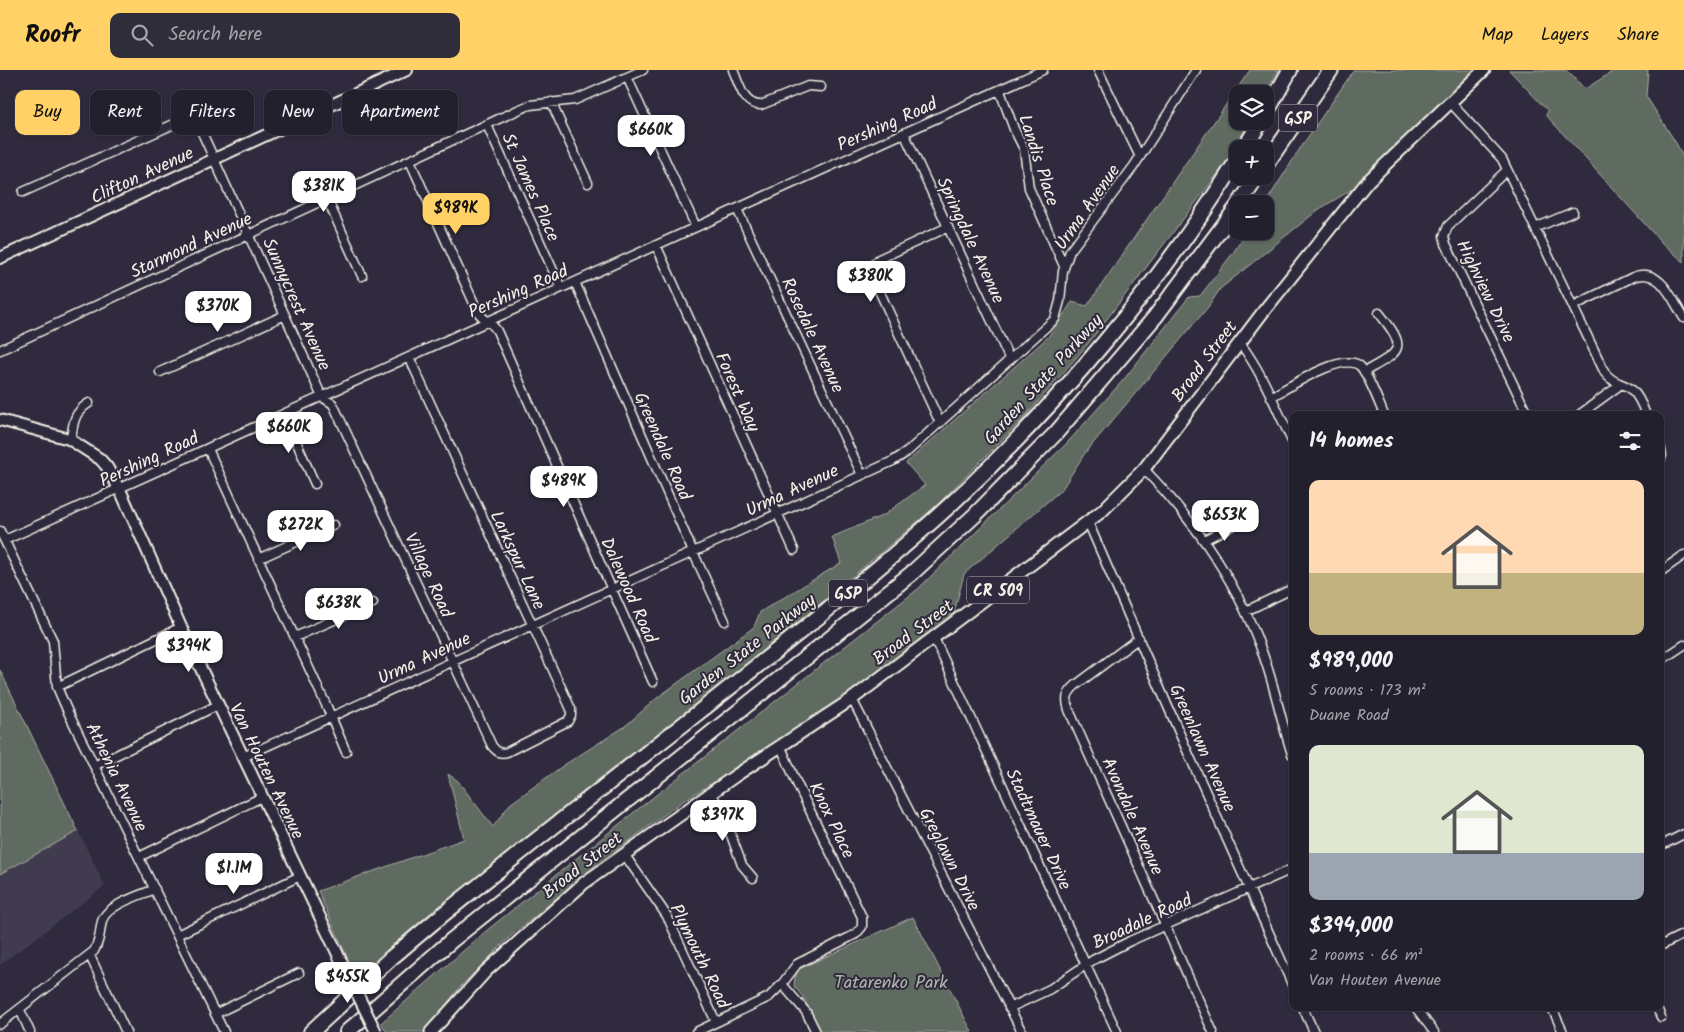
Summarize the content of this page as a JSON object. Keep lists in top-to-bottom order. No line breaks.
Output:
{"streets":{"highway":["GSP","Garden State Parkway"],"main road":["Clifton Avenue","Broad Street","CR 509","Van Houten Avenue"],"street":["Pershing Road","Landis Place","St James Place","Urma Avenue","Springdale Avenue","Starmond Avenue","Highview Drive","Sunnycrest Avenue","Rosedale Avenue","Forest Way","Greendale Road","Larkspur Lane","Village Road","Dalewood Road","Greenlawn Avenue","Athenia Avenue","Avondale Avenue","Knox Place","Stadtmauer Drive","Greglawn Drive","Broadale Road","Plymouth Road"]},"crossings":[["Pershing Road","Landis Place"],["Pershing Road","St James Place"],["Pershing Road","Springdale Avenue"],["Pershing Road","Sunnycrest Avenue"],["Pershing Road","Rosedale Avenue"],["Pershing Road","Forest Way"],["Pershing Road","Greendale Road"],["Pershing Road","Larkspur Lane"],["Pershing Road","Village Road"],["Pershing Road","Dalewood Road"],["Pershing Road","Van Houten Avenue"],["Pershing Road","Athenia Avenue"],["Landis Place","Urma Avenue"],["Clifton Avenue","Sunnycrest Avenue"],["St James Place","Starmond Avenue"],["Urma Avenue","Springdale Avenue"],["Urma Avenue","Rosedale Avenue"],["Urma Avenue","Forest Way"],["Urma Avenue","Greendale Road"],["Urma Avenue","Larkspur Lane"],["Urma Avenue","Village Road"],["Urma Avenue","Dalewood Road"],["Urma Avenue","Van Houten Avenue"],["Starmond Avenue","Sunnycrest Avenue"],["Starmond Avenue","Dalewood Road"],["Sunnycrest Avenue","Village Road"],["Broad Street","Greenlawn Avenue"],["Broad Street","Knox Place"],["Broad Street","Stadtmauer Drive"],["Broad Street","Greglawn Drive"],["Broad Street","Plymouth Road"],["Larkspur Lane","Village Road"],["Greenlawn Avenue","Avondale Avenue"],["Greenlawn Avenue","Broadale Road"],["Avondale Avenue","Broadale Road"],["Knox Place","Plymouth Road"],["Stadtmauer Drive","Broadale Road"],["Greglawn Drive","Broadale Road"]],"parks":["Tatarenko Park"],"page":{"header":"Roofr","search":"Search here","nav":["Map","Layers","Share"],"map_buttons":["+","−"],"chip":["Buy","Rent","Filters","New","Apartment"],"price":["$660K","$381K","$989K","$380K","$370K","$660K","$489K","$653K","$272K","$638K","$394K","$397K","$1.1M","$455K"],"heading":"14 homes","list":[{"name":"$989,000","note":"5 rooms · 173 m² · Duane Road"},{"name":"$394,000","note":"2 rooms · 66 m² · Van Houten Avenue"}]}}
